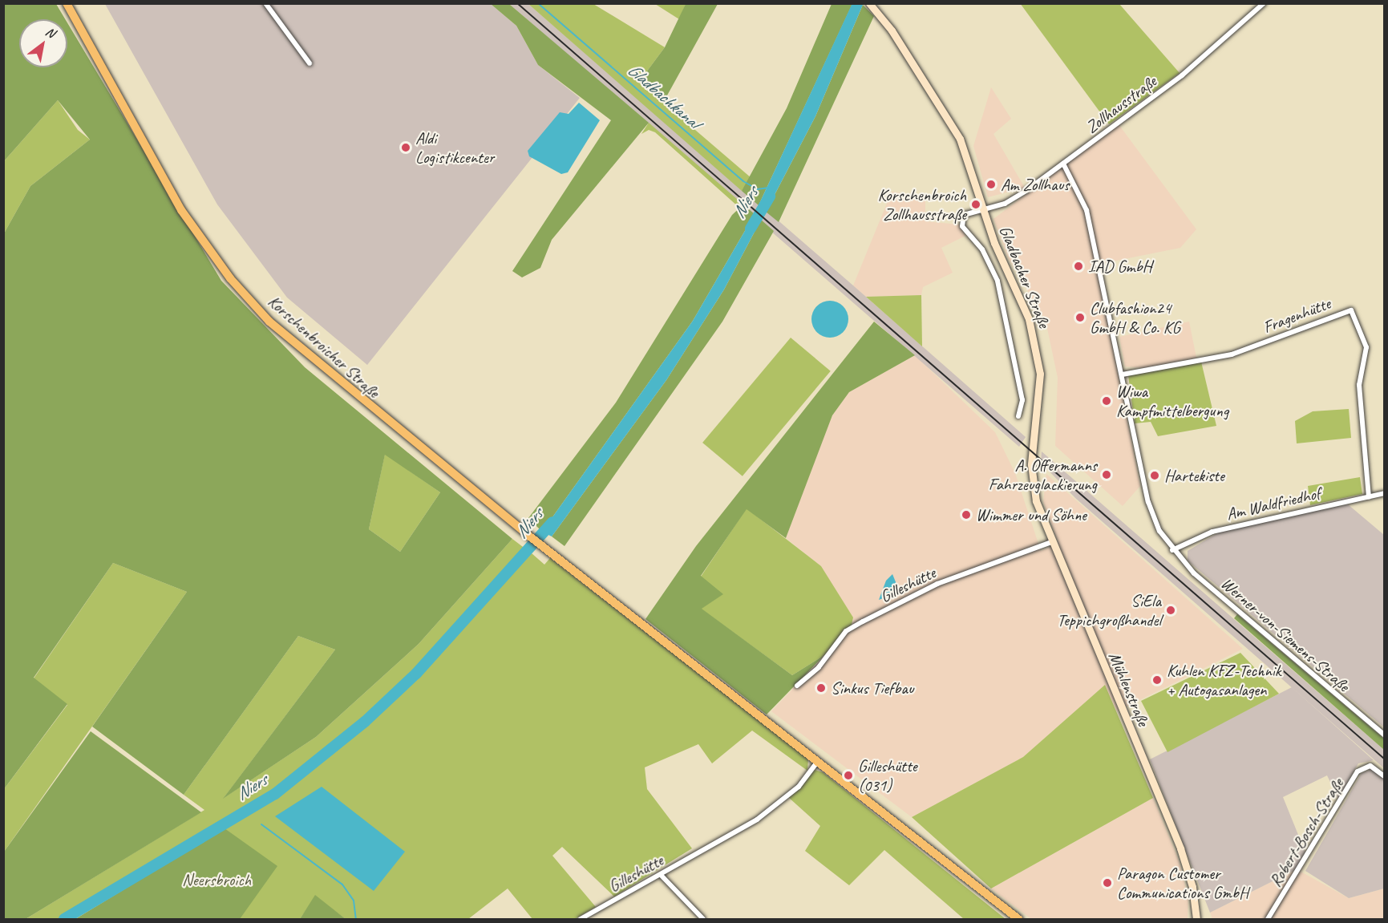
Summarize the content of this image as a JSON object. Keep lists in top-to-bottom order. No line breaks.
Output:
{"streets":{"main road":["Korschenbroicher Straße"],"street":["Zollhausstraße","Gladbacher Straße","Fragenhütte","Am Waldfriedhof","Gilleshütte","Werner-von-Siemens-Straße","Mühlenstraße","Robert-Bosch-Straße"]},"crossings":[["Zollhausstraße","Gladbacher Straße"],["Gladbacher Straße","Mühlenstraße"],["Fragenhütte","Am Waldfriedhof"],["Korschenbroicher Straße","Gilleshütte"],["Am Waldfriedhof","Werner-von-Siemens-Straße"],["Gilleshütte","Mühlenstraße"]],"water":["Gladbachkanal","Niers"],"parks":["Neersbroich"],"places":["Aldi Logistikcenter","Am Zollhaus","Korschenbroich Zollhausstraße","IAD GmbH","Clubfashion24 GmbH & Co. KG","Wiwa Kampfmittelbergung","A. Offermanns Fahrzeuglackierung","Hartekiste","Wimmer und Söhne","SiEla Teppichgroßhandel","Kuhlen KFZ-Technik + Autogasanlagen","Sinkus Tiefbau","Gilleshütte (031)","Paragon Customer Communications GmbH"],"north":"top right"}
